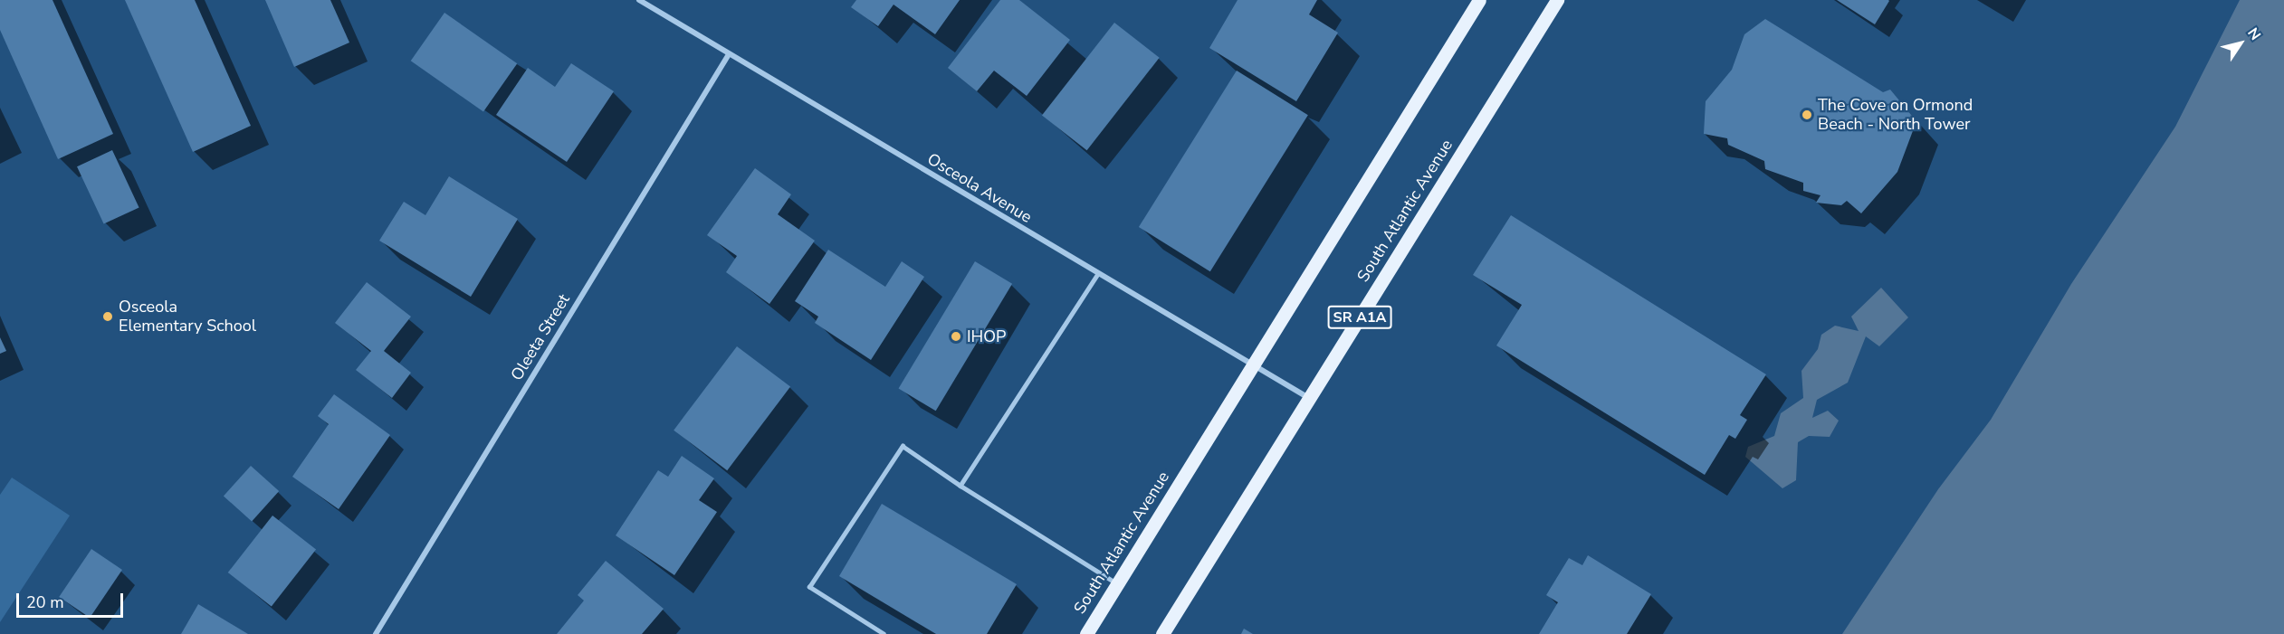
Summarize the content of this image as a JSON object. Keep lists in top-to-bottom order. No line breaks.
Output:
{"streets":{"main road":["South Atlantic Avenue","SR A1A"],"street":["Osceola Avenue","Oleeta Street"]},"crossings":[["Osceola Avenue","South Atlantic Avenue"],["Osceola Avenue","Oleeta Street"]],"places":["The Cove on Ormond Beach - North Tower","Osceola Elementary School","IHOP"],"scale_bar":"20 m","north":"top right"}
